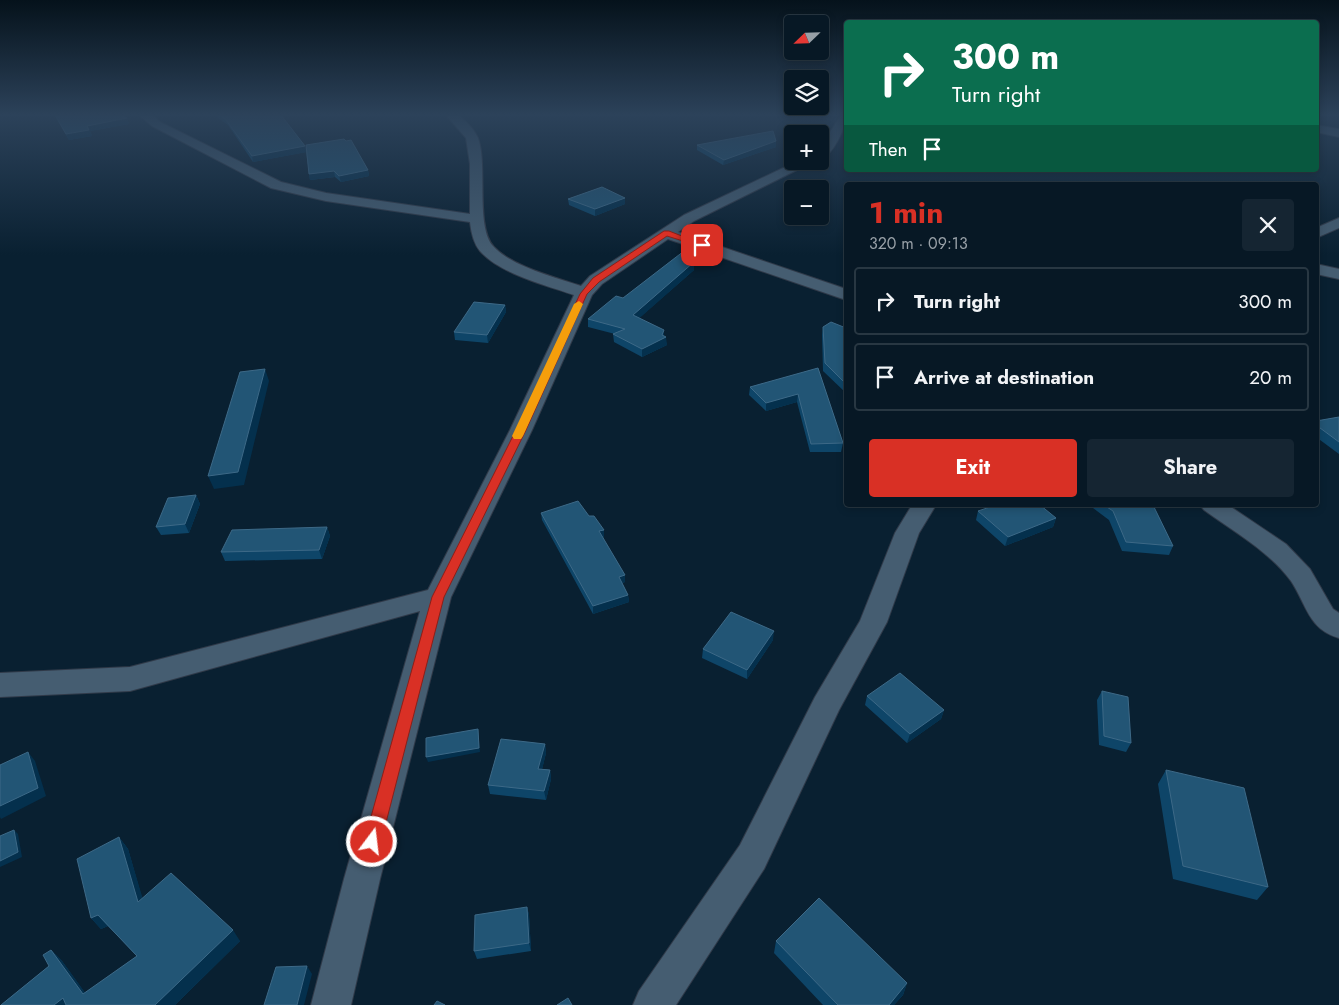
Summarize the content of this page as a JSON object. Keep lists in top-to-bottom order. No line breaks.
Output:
{"north":"bottom left","page":{"map_buttons":["+","−"],"turn":["300 m","Turn right"],"then":"Then","heading":["1 min","320 m · 09:13"],"list":[{"name":"Turn right","value":"300 m"},{"name":"Arrive at destination","value":"20 m"}],"buttons":["Exit","Share"]}}
